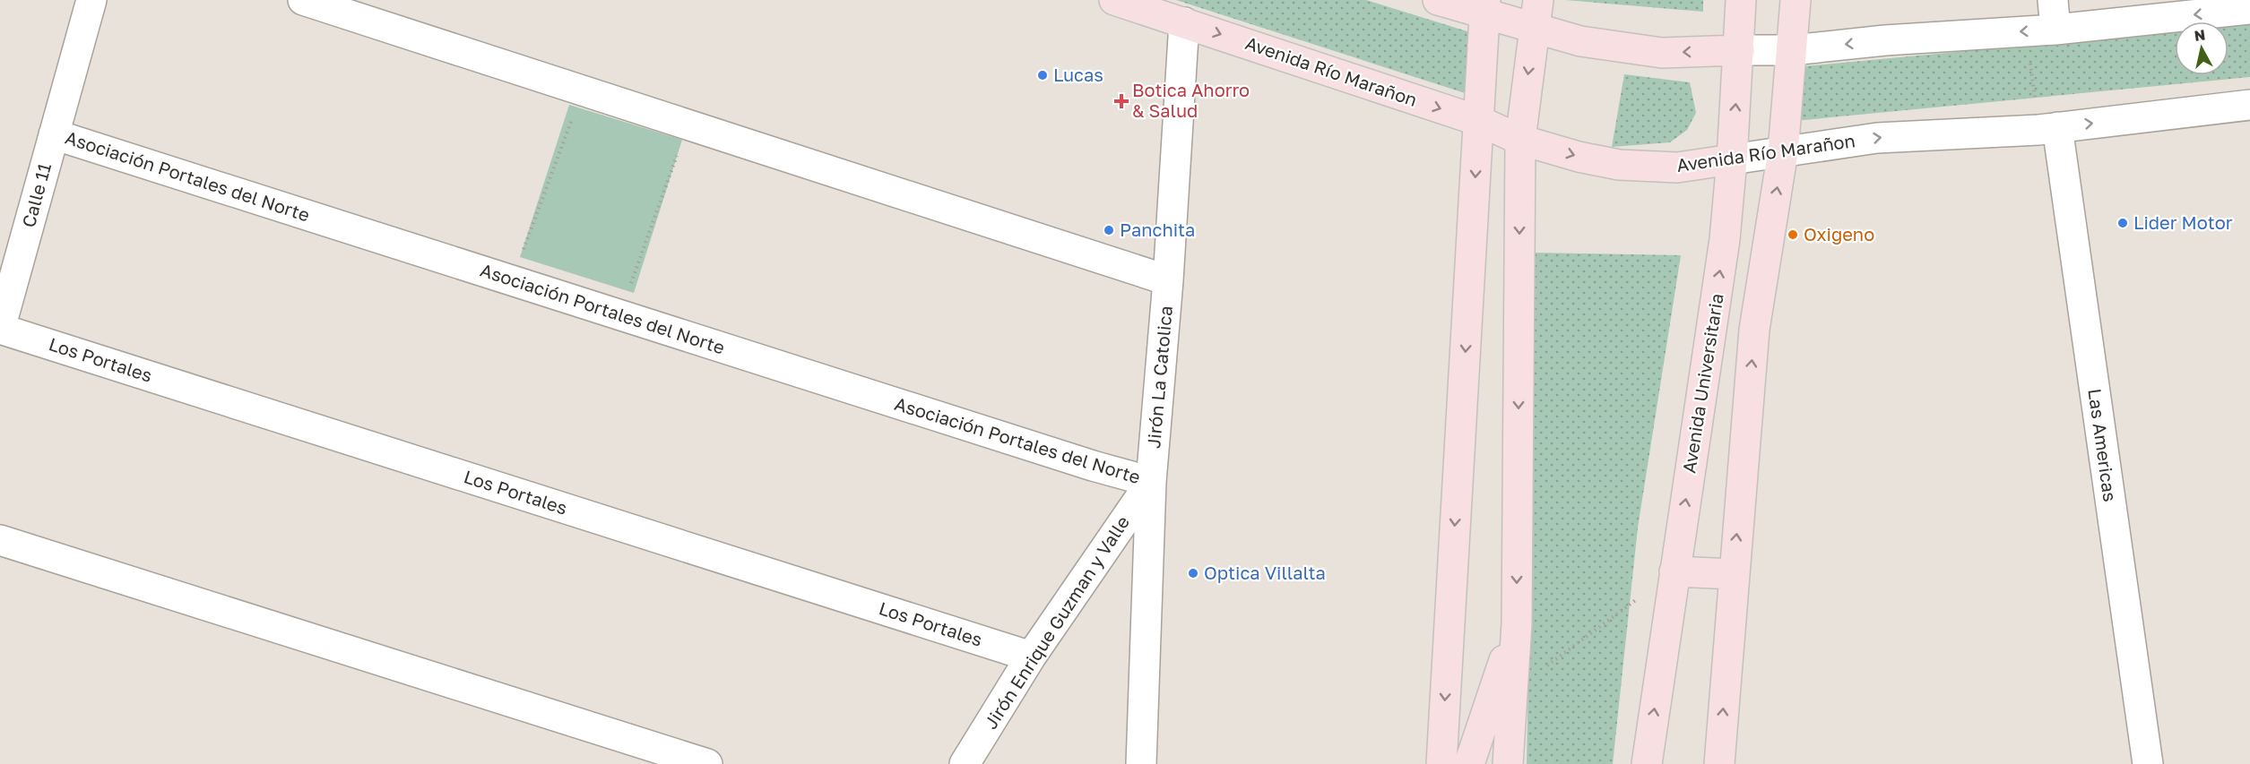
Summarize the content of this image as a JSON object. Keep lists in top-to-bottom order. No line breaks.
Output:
{"streets":{"main road":["Avenida Río Marañon","Avenida Universitaria"],"street":["Asociación Portales del Norte","Calle 11","Los Portales","Jirón La Catolica","Las Americas","Jirón Enrique Guzman y Valle"]},"crossings":[["Avenida Río Marañon","Jirón La Catolica"],["Avenida Río Marañon","Avenida Universitaria"],["Avenida Río Marañon","Las Americas"],["Asociación Portales del Norte","Calle 11"],["Asociación Portales del Norte","Jirón La Catolica"],["Asociación Portales del Norte","Jirón Enrique Guzman y Valle"],["Calle 11","Los Portales"],["Los Portales","Jirón Enrique Guzman y Valle"],["Jirón La Catolica","Jirón Enrique Guzman y Valle"]],"one_way":["Avenida Río Marañon"],"places":{"other":["Lucas","Lider Motor","Panchita","Oxigeno","Optica Villalta"],"health":["Botica Ahorro & Salud"]},"north":"top"}
